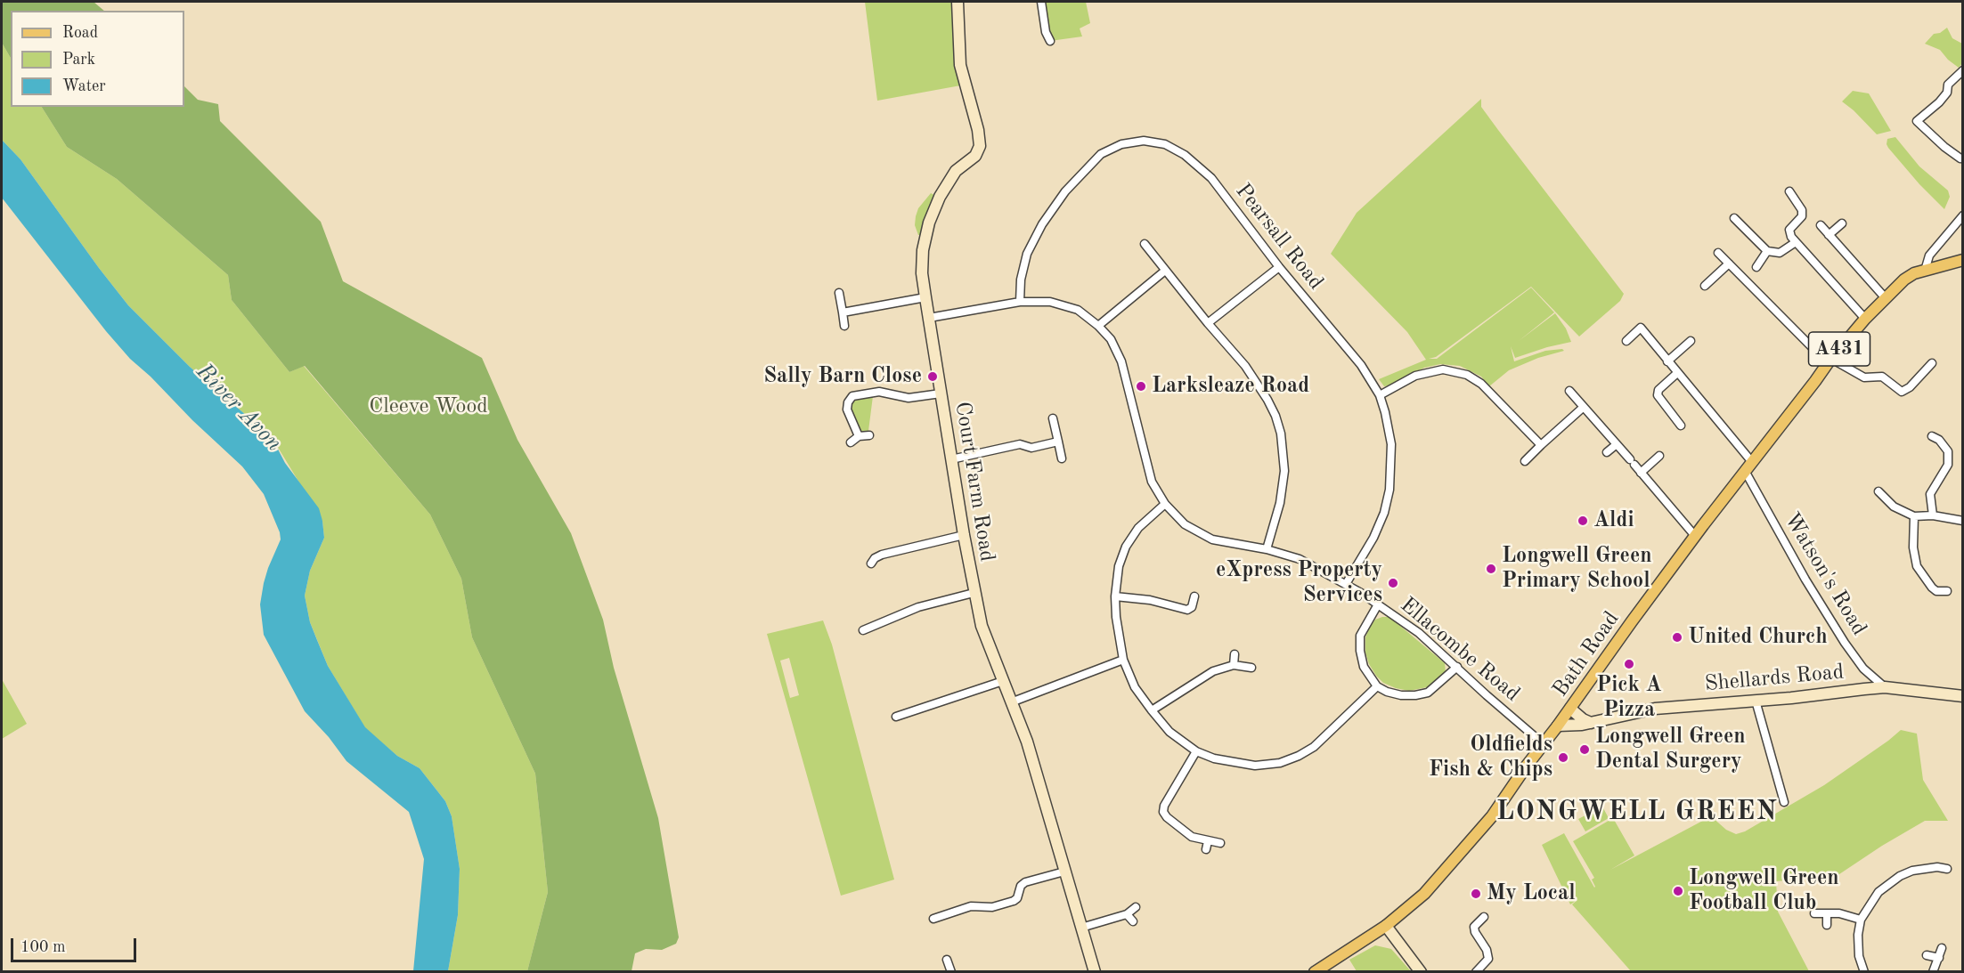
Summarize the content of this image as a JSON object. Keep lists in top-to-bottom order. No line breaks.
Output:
{"streets":{"main road":["A431","Bath Road"],"street":["Pearsall Road","Court Farm Road","Watson's Road","Ellacombe Road","Shellards Road"]},"crossings":[["Pearsall Road","Ellacombe Road"],["Court Farm Road","Ellacombe Road"],["Watson's Road","Bath Road"],["Watson's Road","Shellards Road"],["Ellacombe Road","Bath Road"],["Bath Road","Shellards Road"]],"districts":["LONGWELL GREEN"],"water":["River Avon"],"parks":["Cleeve Wood"],"places":["Sally Barn Close","Larksleaze Road","Aldi","Longwell Green Primary School","eXpress Property Services","United Church","Pick A Pizza","Longwell Green Dental Surgery","Oldfields Fish & Chips","Longwell Green Football Club","My Local"],"legend":["Road","Park","Water"],"scale_bar":"100 m"}
